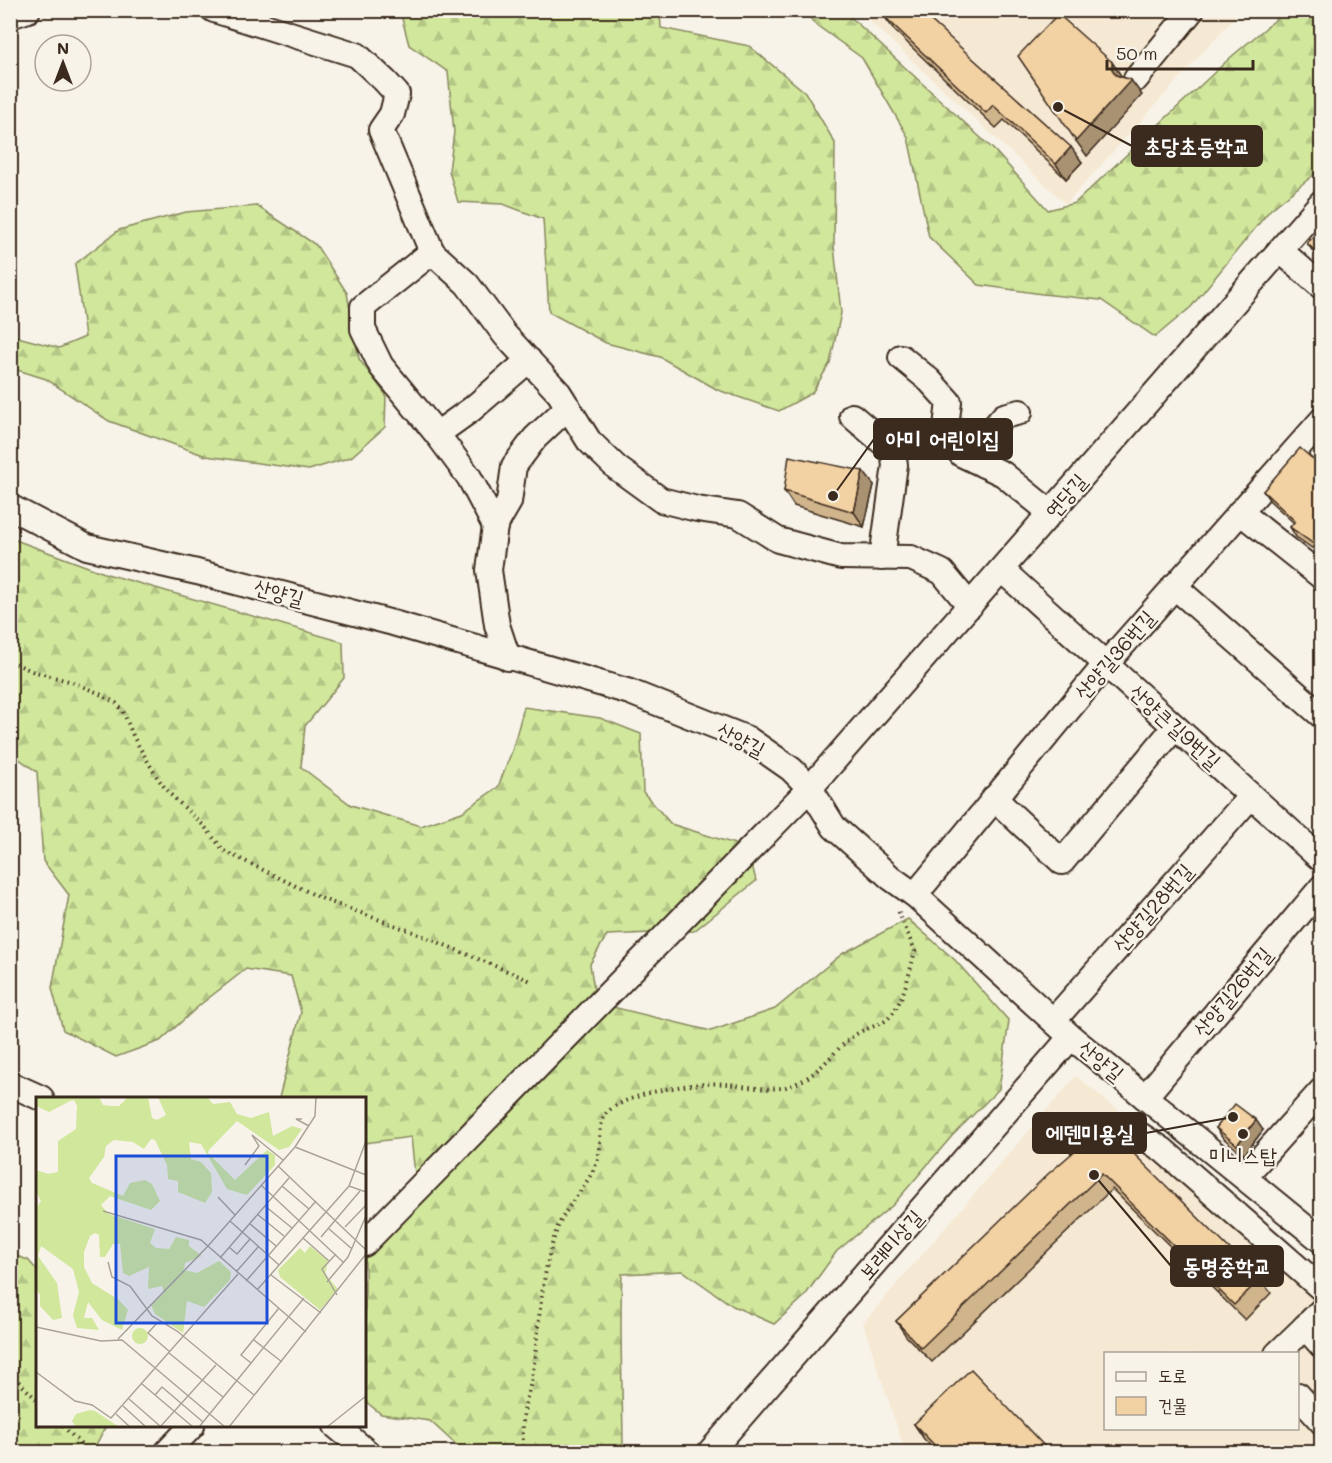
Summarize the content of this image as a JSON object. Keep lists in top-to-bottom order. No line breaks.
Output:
{"streets":{"street":["연당길","산양길","산양길36번길","산양큰길9번길","산양길28번길","산양길26번길","보래미상길"]},"crossings":[["연당길","산양길"],["연당길","산양큰길9번길"],["산양길","산양길36번길"],["산양길","산양길28번길"],["산양길","산양길26번길"],["산양길","보래미상길"],["산양길36번길","산양큰길9번길"],["산양큰길9번길","산양길28번길"]],"places":["초당초등학교","아미 어린이집","에덴미용실","미니스탑","동명중학교"],"legend":["도로","건물"],"scale_bar":"50 m","north":"top"}
